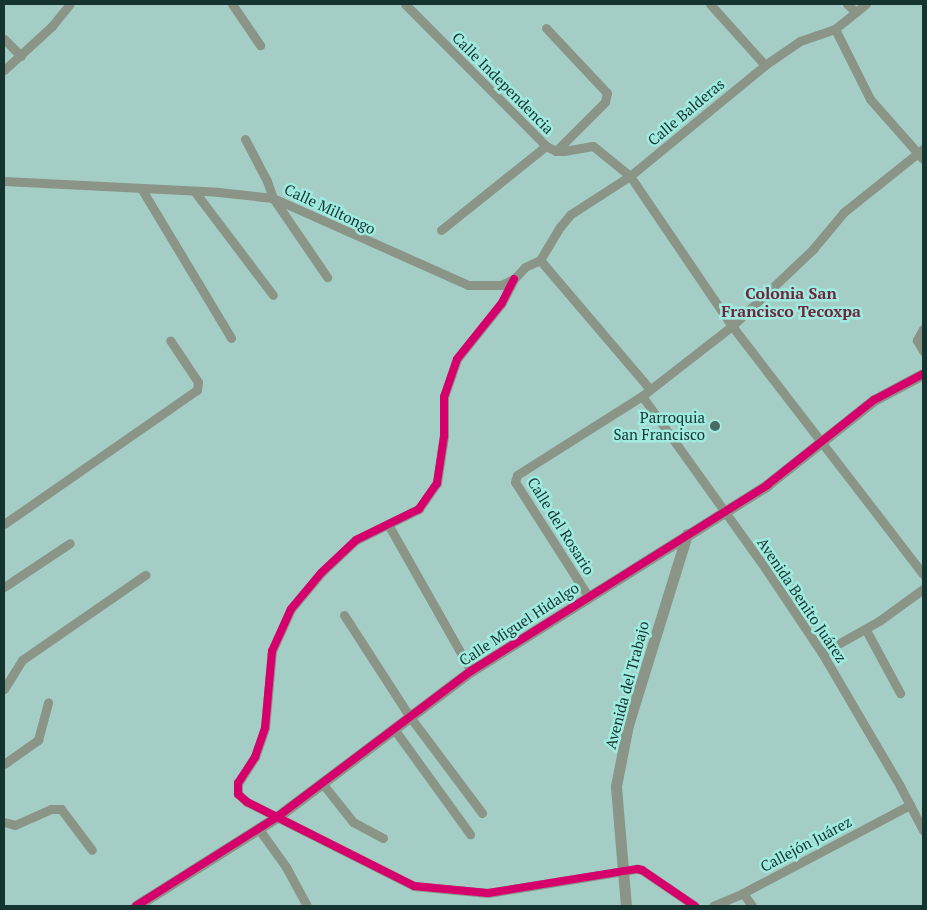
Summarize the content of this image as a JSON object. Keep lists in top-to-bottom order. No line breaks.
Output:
{"streets":{"street":["Calle Independencia","Calle Balderas","Calle Miltongo","Calle del Rosario","Avenida Benito Juárez","Calle Miguel Hidalgo","Avenida del Trabajo","Callejón Juárez"]},"crossings":[["Calle Independencia","Calle Balderas"],["Calle Independencia","Calle Miguel Hidalgo"],["Calle Balderas","Calle Miltongo"],["Calle del Rosario","Avenida Benito Juárez"],["Calle del Rosario","Calle Miguel Hidalgo"],["Avenida Benito Juárez","Calle Miguel Hidalgo"],["Avenida Benito Juárez","Callejón Juárez"],["Calle Miguel Hidalgo","Avenida del Trabajo"]],"districts":["Colonia San Francisco Tecoxpa"],"places":["Parroquia San Francisco"]}
